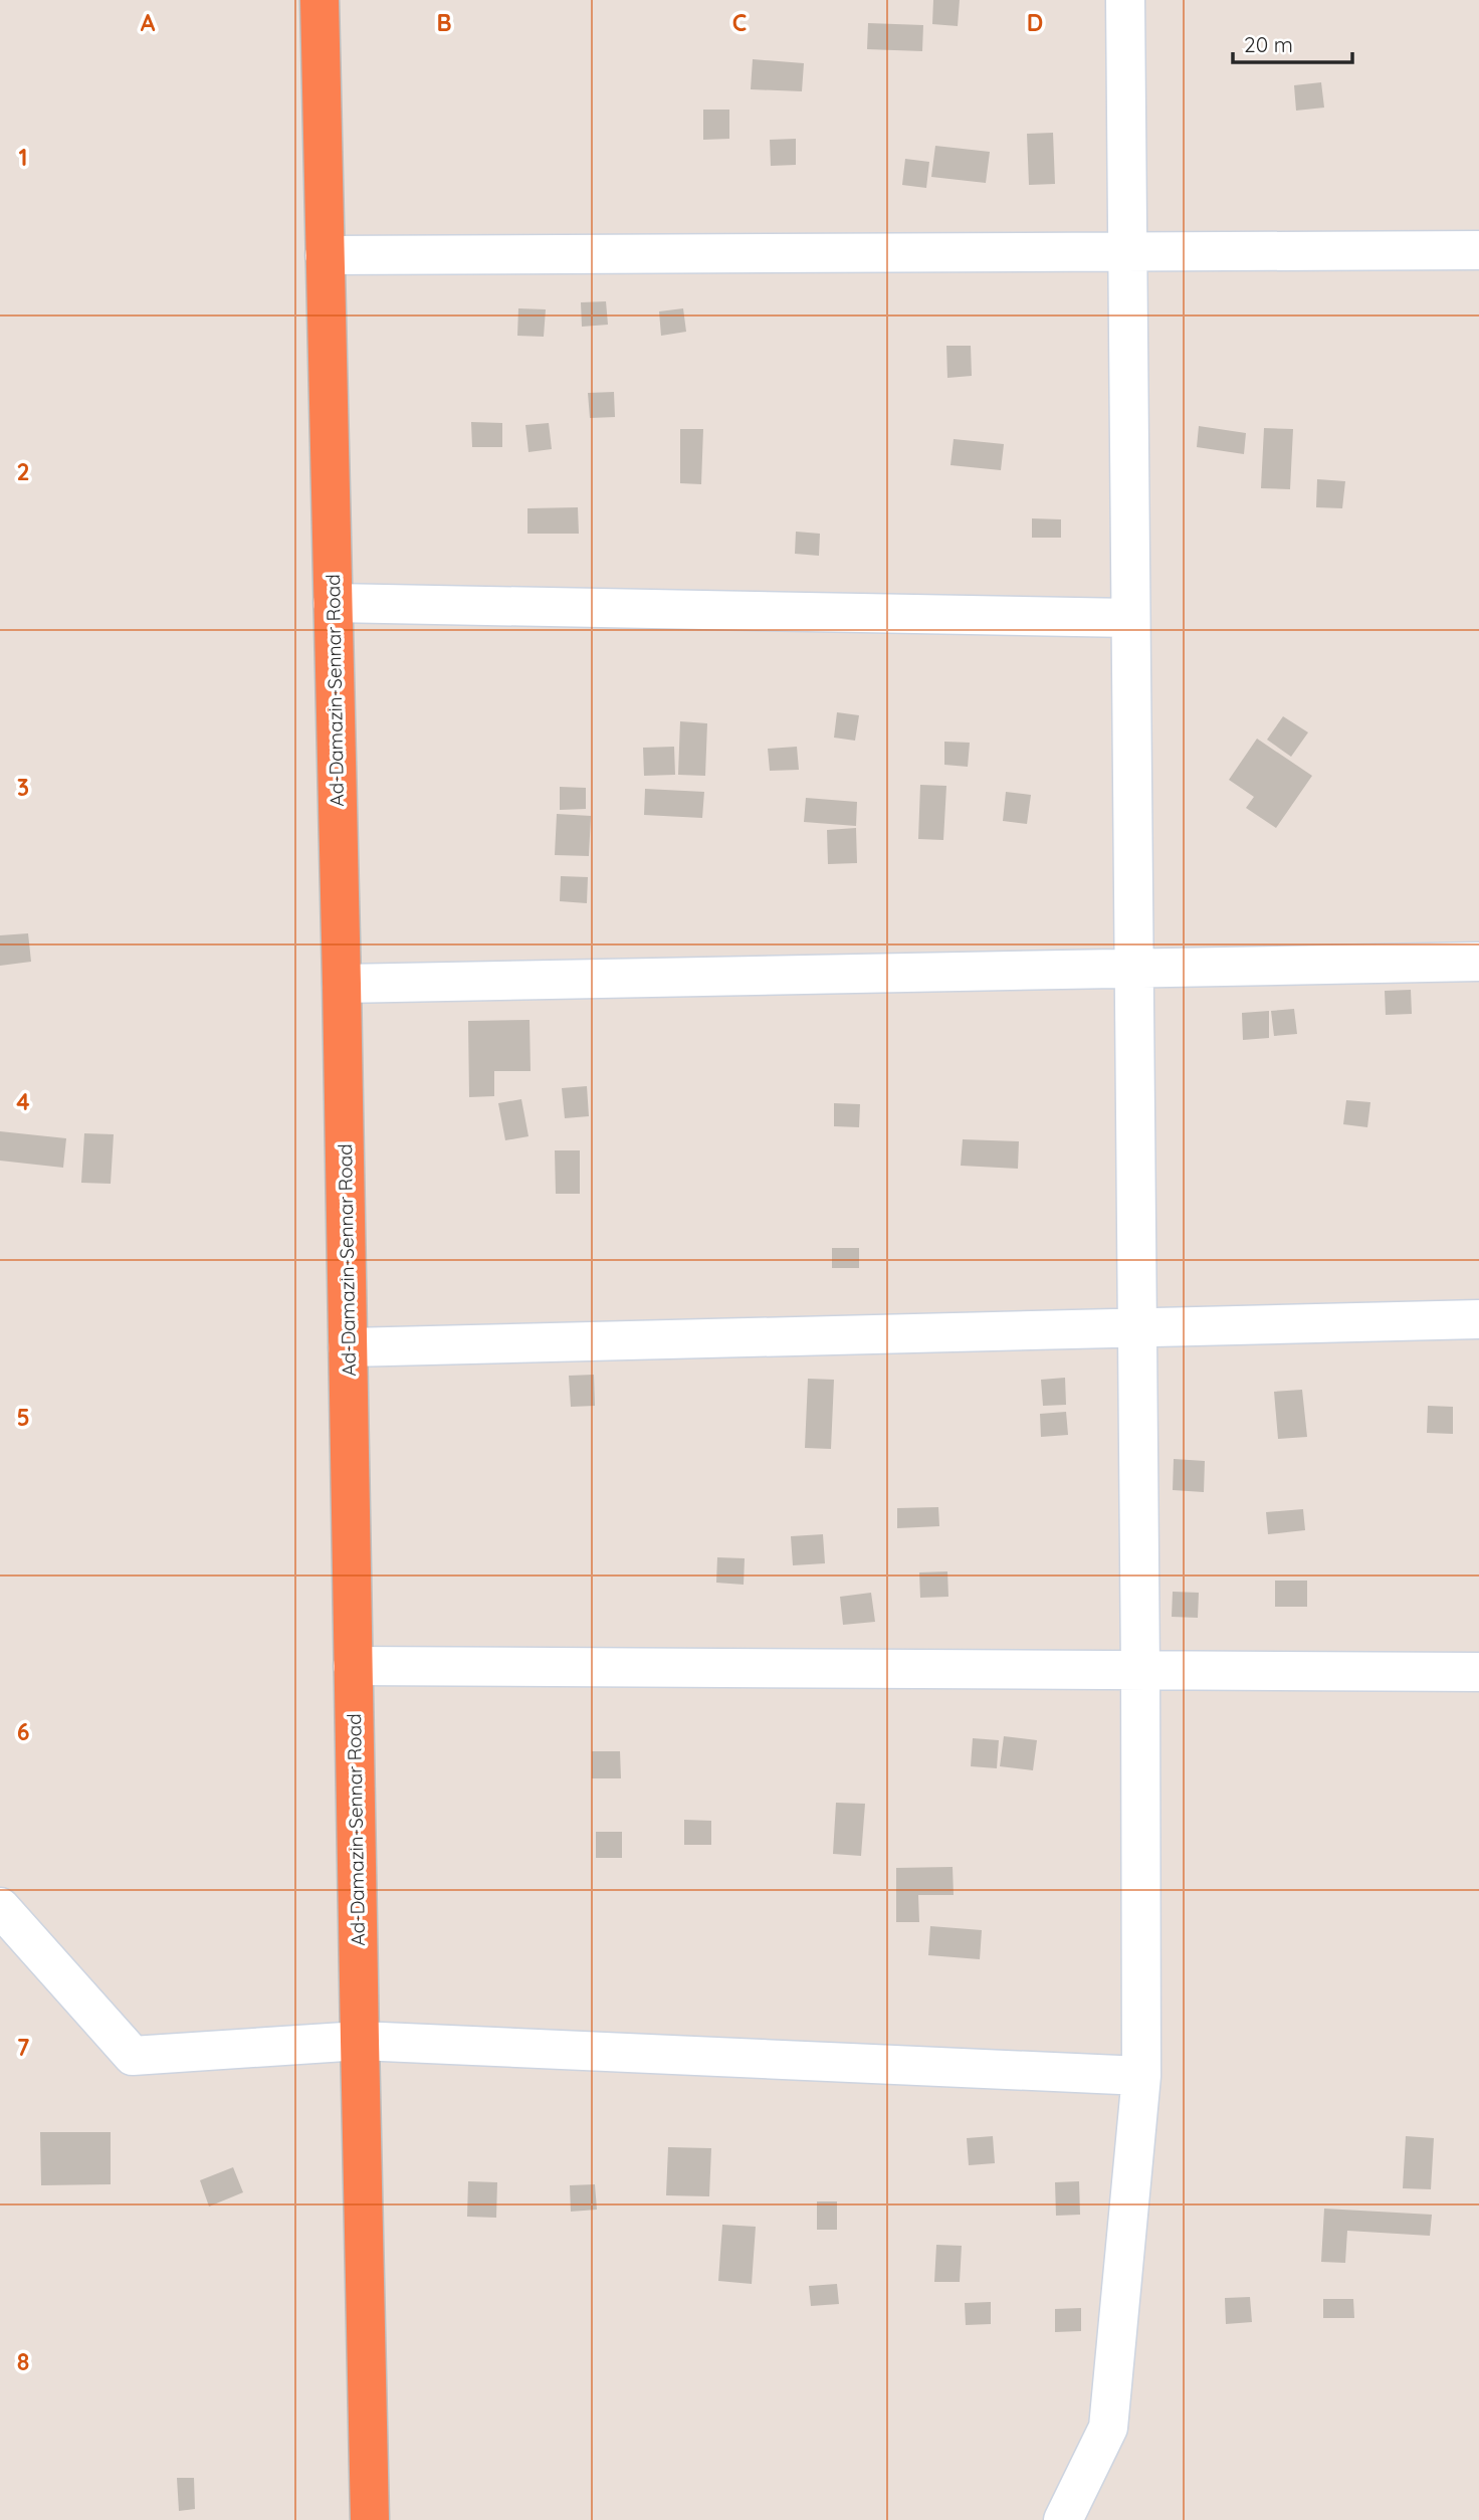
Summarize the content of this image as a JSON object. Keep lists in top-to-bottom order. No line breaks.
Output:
{"streets":{"highway":["Ad-Damazin-Sennar Road"]},"scale_bar":"20 m","grid":{"columns":["A","B","C","D"],"rows":["1","2","3","4","5","6","7","8"]}}
